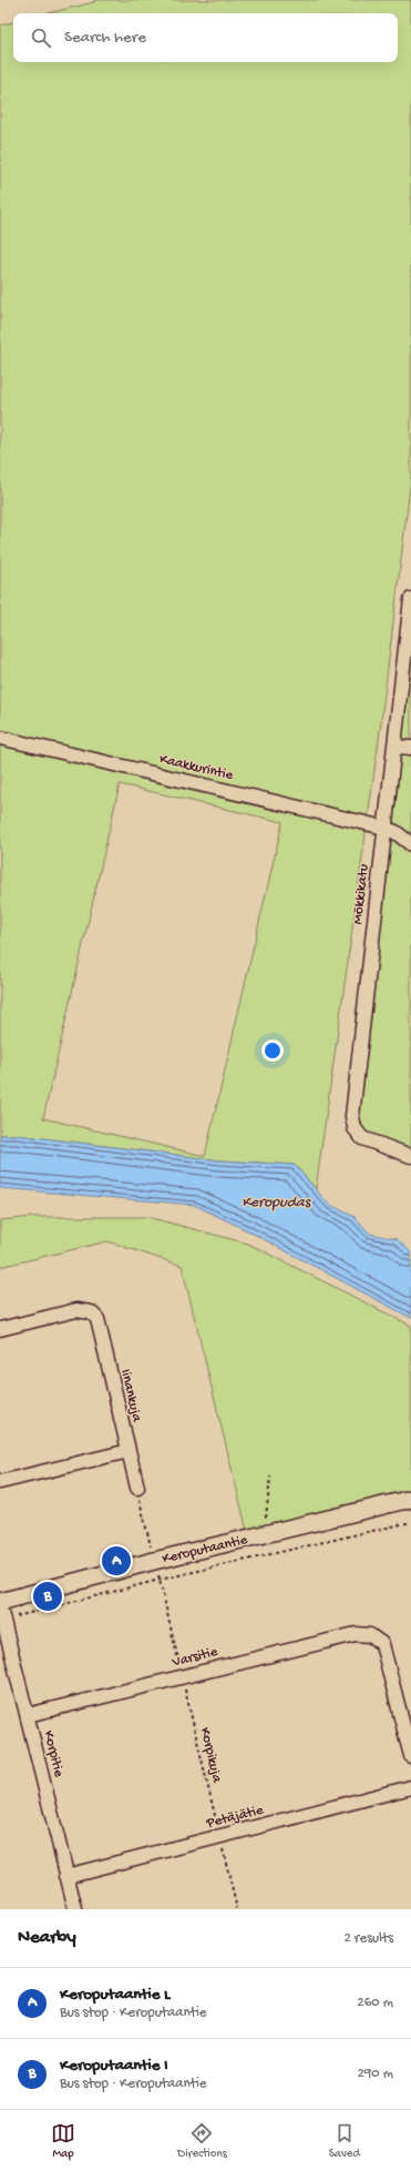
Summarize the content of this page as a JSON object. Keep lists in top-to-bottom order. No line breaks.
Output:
{"streets":{"street":["Kaakkurintie","Mökkikatu","Iinankuja","Keroputaantie","Varsitie","Korpitie","Petäjätie"],"path":["Korpikuja"]},"crossings":[["Kaakkurintie","Mökkikatu"],["Iinankuja","Korpikuja"],["Keroputaantie","Korpikuja"],["Varsitie","Korpitie"],["Varsitie","Korpikuja"],["Korpitie","Petäjätie"],["Korpikuja","Petäjätie"]],"water":["Keropudas"],"page":{"search":"Search here","pins":["A","B"],"heading":["Nearby","2 results"],"list":[{"mark":"A","name":"Keroputaantie L","note":"Bus stop · Keroputaantie","value":"260 m"},{"mark":"B","name":"Keroputaantie I","note":"Bus stop · Keroputaantie","value":"290 m"}],"nav":["Map","Directions","Saved"]}}
